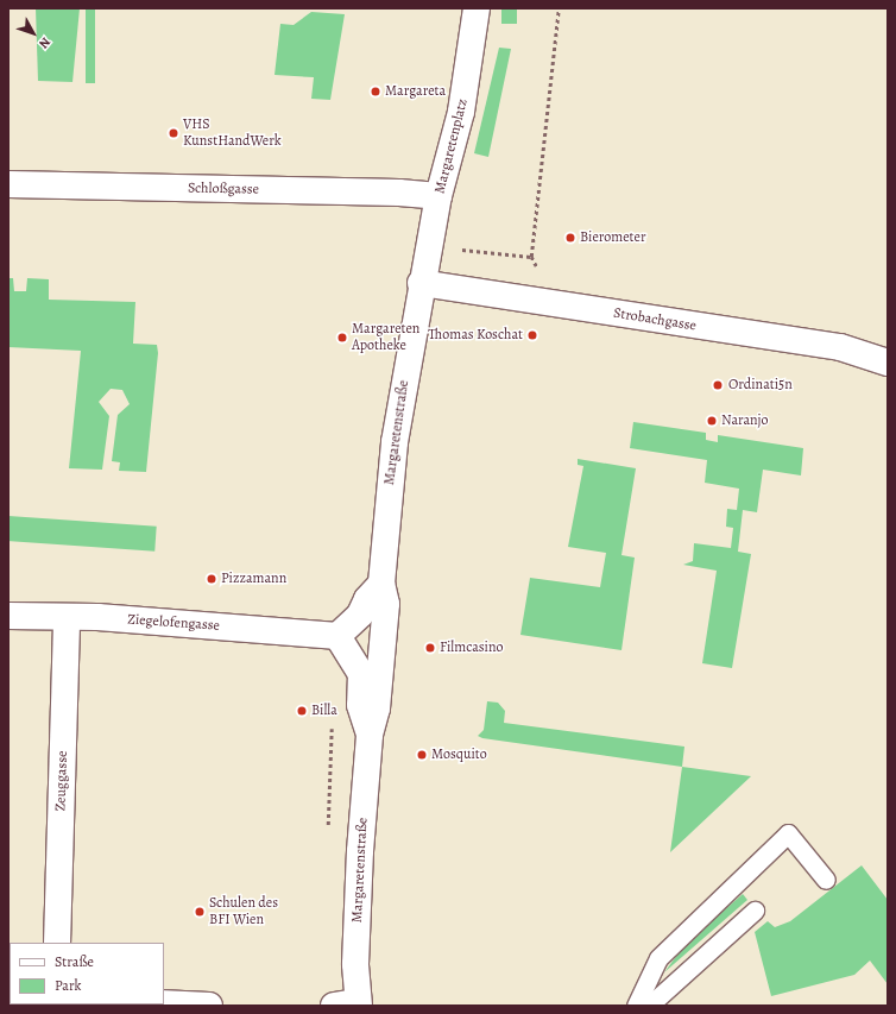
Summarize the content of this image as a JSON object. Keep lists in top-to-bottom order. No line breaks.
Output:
{"streets":{"street":["Margaretenplatz","Schloßgasse","Strobachgasse","Margaretenstraße","Ziegelofengasse","Zeuggasse"]},"crossings":[["Margaretenplatz","Schloßgasse"],["Margaretenplatz","Strobachgasse"],["Margaretenplatz","Margaretenstraße"],["Strobachgasse","Margaretenstraße"],["Margaretenstraße","Ziegelofengasse"],["Ziegelofengasse","Zeuggasse"]],"places":["Margareta","VHS KunstHandWerk","Bierometer","Thomas Koschat","Margareten Apotheke","Ordinati5n","Naranjo","Pizzamann","Filmcasino","Billa","Mosquito","Schulen des BFI Wien"],"legend":["Straße","Park"],"north":"bottom right"}
